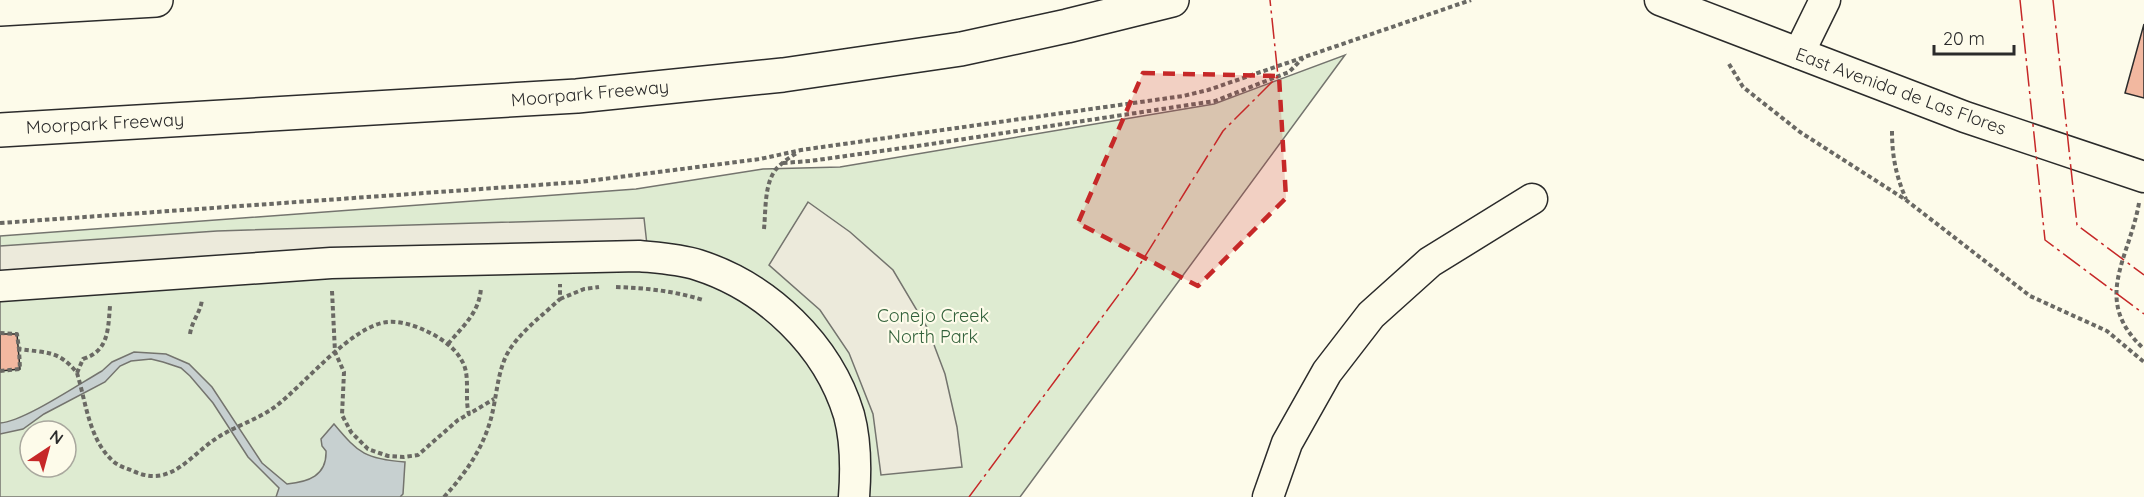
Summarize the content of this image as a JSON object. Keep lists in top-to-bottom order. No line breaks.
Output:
{"streets":{"highway":["Moorpark Freeway"],"street":["East Avenida de Las Flores"]},"parks":["Conejo Creek North Park"],"scale_bar":"20 m","north":"top right"}
